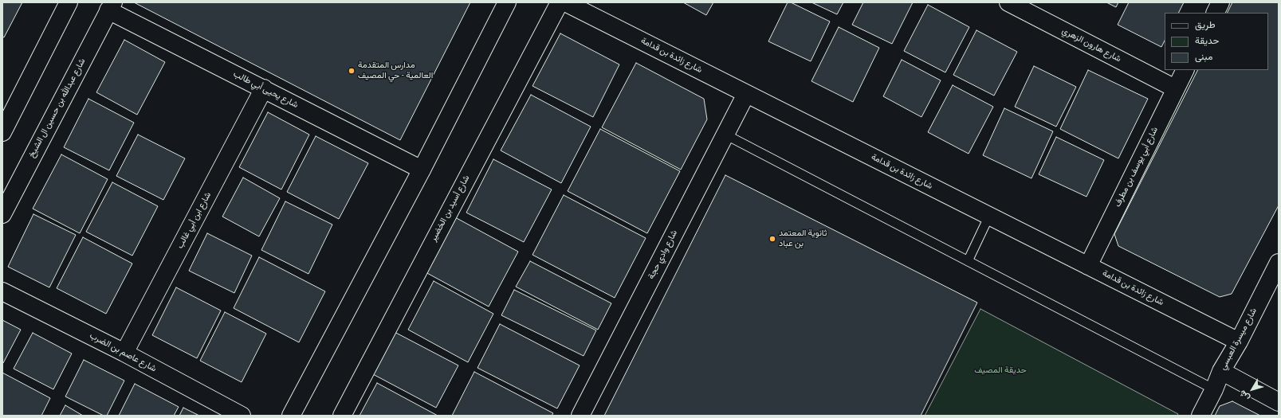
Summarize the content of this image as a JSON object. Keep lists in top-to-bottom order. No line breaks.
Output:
{"streets":{"street":["شارع هارون الزهري","شارع زائدة بن قدامة","شارع يحيى أبي طالب","شارع عبدالله بن حسين ال الشيخ","شارع أبي يوسف بن مطرف","شارع أسيد بن الخضير","شارع ابن أبي غالب","شارع وادي حجة","شارع ميسرة العبسي","شارع عاصم بن الضرب"]},"crossings":[["شارع هارون الزهري","شارع أبي يوسف بن مطرف"],["شارع زائدة بن قدامة","شارع أبي يوسف بن مطرف"],["شارع زائدة بن قدامة","شارع وادي حجة"],["شارع زائدة بن قدامة","شارع ميسرة العبسي"],["شارع يحيى أبي طالب","شارع عبدالله بن حسين ال الشيخ"],["شارع يحيى أبي طالب","شارع ابن أبي غالب"],["شارع ابن أبي غالب","شارع عاصم بن الضرب"]],"parks":["حديقة المصيف"],"places":["مدارس المتقدمة العالمية - حي المصيف","ثانوية المعتمد بن عباد"],"legend":["طريق","حديقة","مبنى"],"north":"bottom left"}
